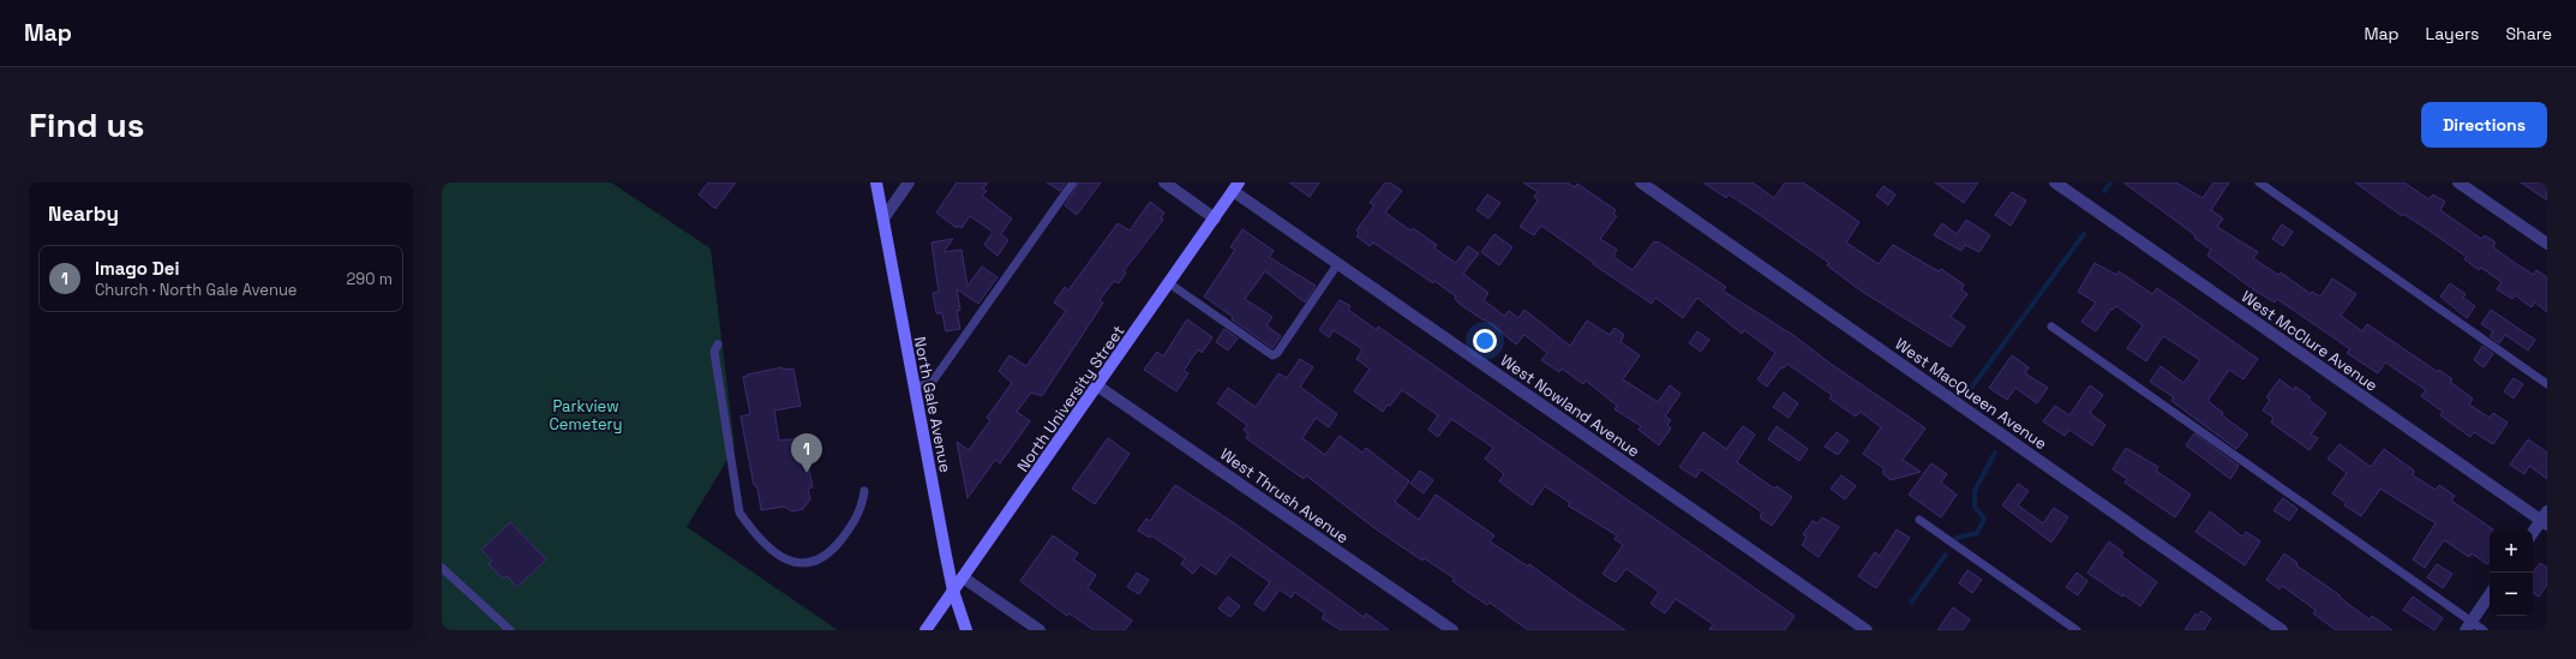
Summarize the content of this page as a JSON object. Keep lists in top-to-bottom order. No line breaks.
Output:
{"streets":{"main road":["North University Street","North Gale Avenue"],"street":["West McClure Avenue","West MacQueen Avenue","West Nowland Avenue","West Thrush Avenue"]},"crossings":[["North University Street","North Gale Avenue"],["North University Street","West Nowland Avenue"],["North University Street","West Thrush Avenue"]],"parks":["Parkview Cemetery"],"page":{"header":"Map","nav":["Map","Layers","Share"],"buttons":"Directions","title":"Find us","heading":"Nearby","list":[{"mark":"1","name":"Imago Dei","note":"Church · North Gale Avenue","value":"290 m"}],"pins":"1","map_buttons":["+","−"]}}
